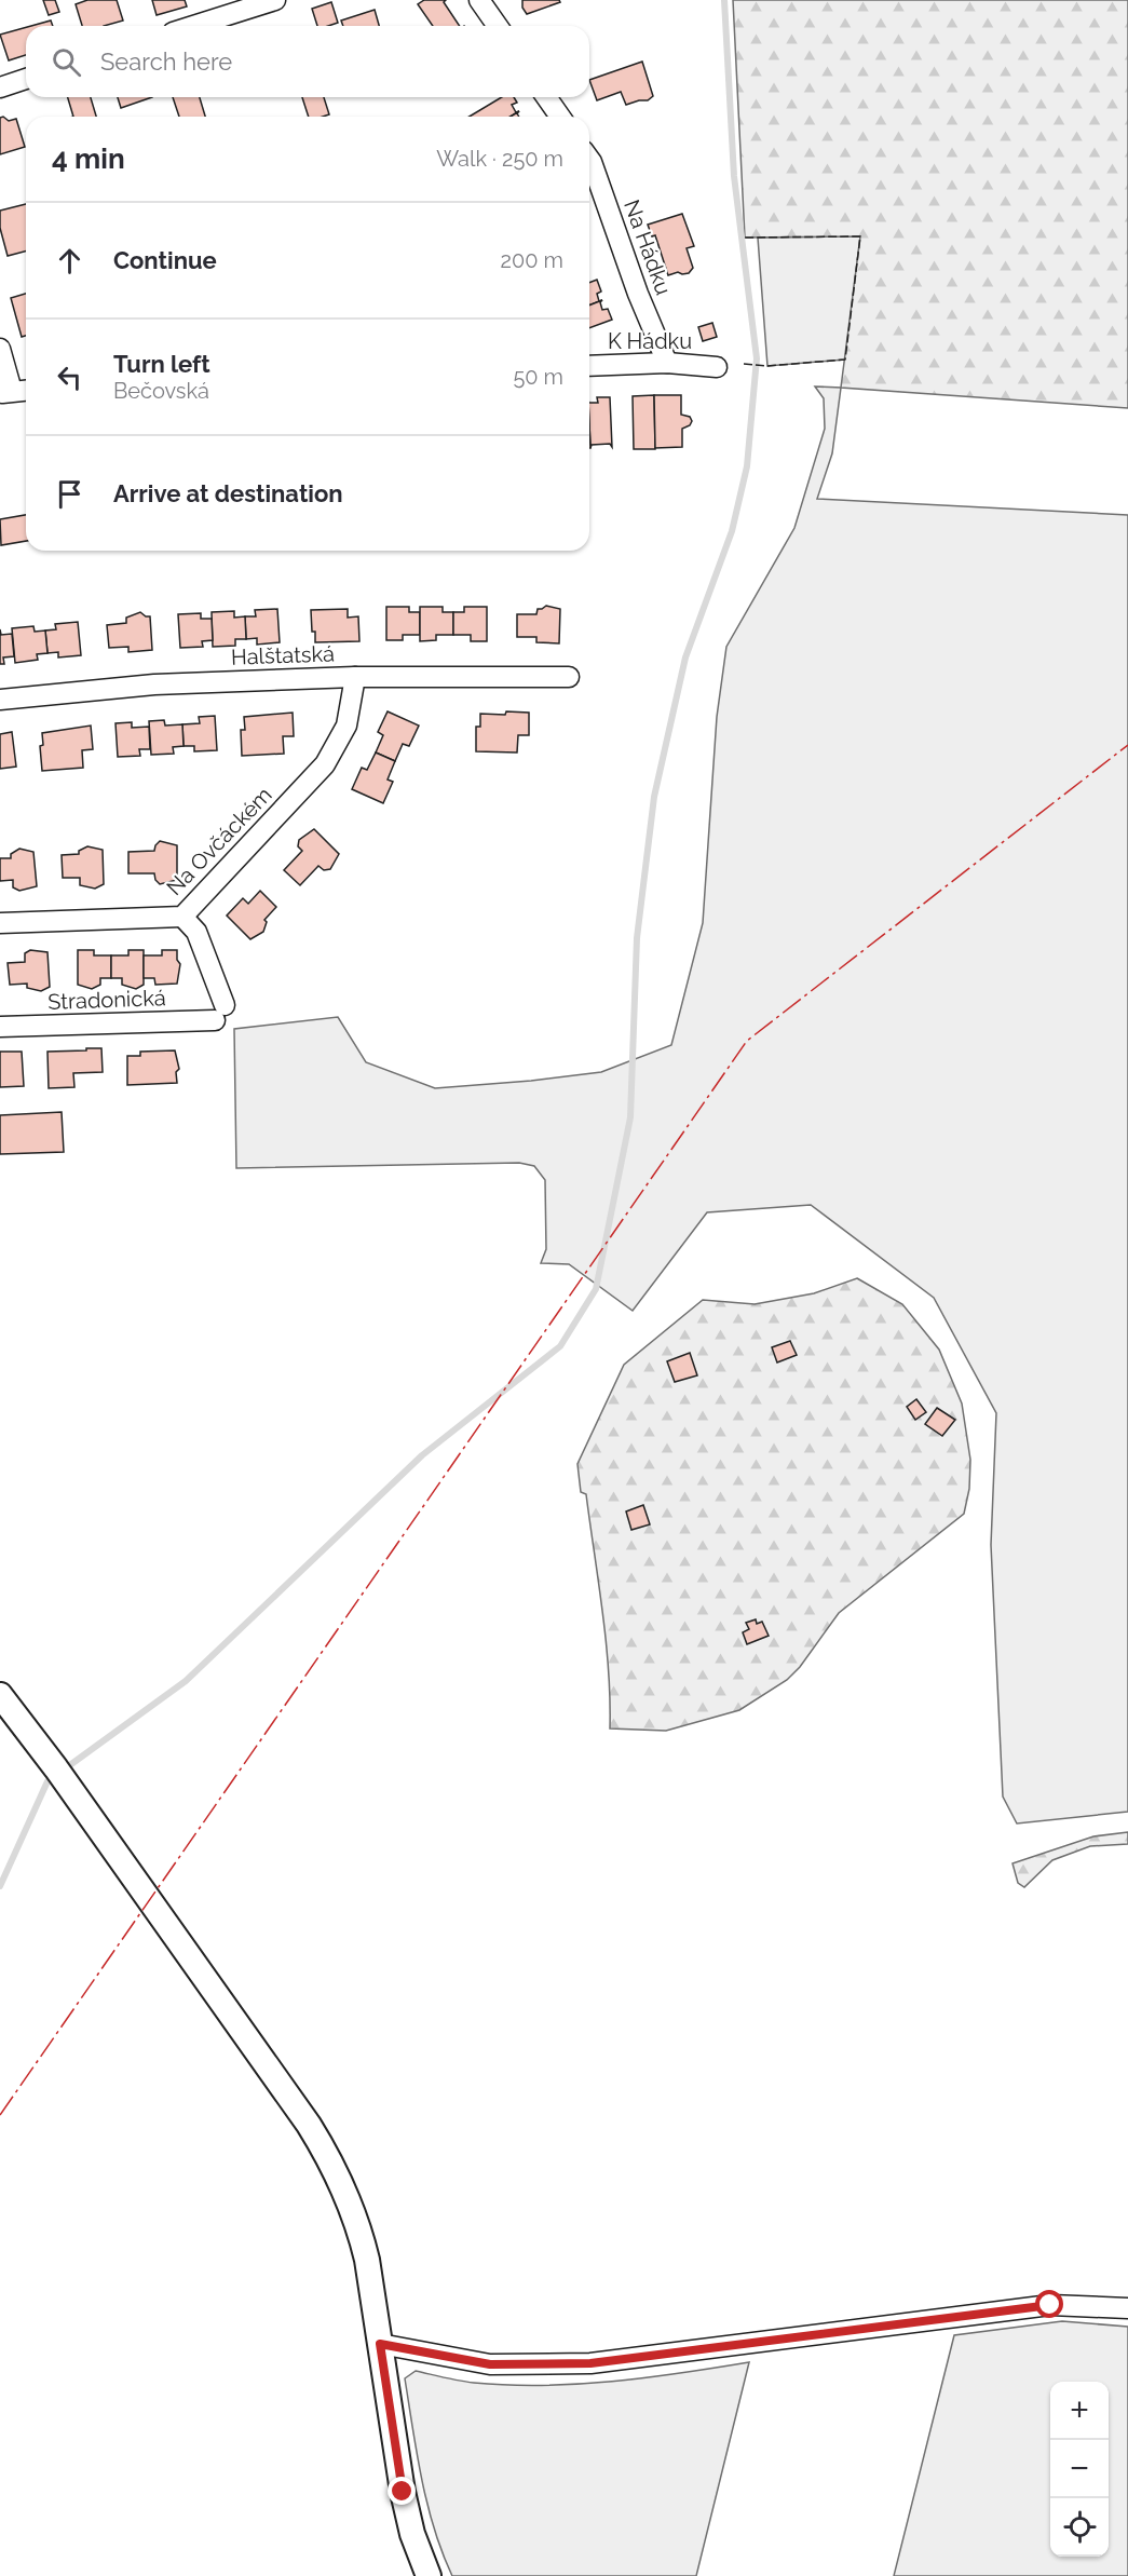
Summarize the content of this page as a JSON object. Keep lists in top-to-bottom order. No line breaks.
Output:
{"streets":{"street":["Na Hádku","K Hádku","Halštatská","Na Ovčáckém","Stradonická"]},"crossings":[["Na Hádku","K Hádku"],["Halštatská","Na Ovčáckém"],["Na Ovčáckém","Stradonická"]],"page":{"search":"Search here","heading":["4 min","Walk · 250 m"],"list":[["Continue","200 m"],["Turn left","Bečovská","50 m"],"Arrive at destination"],"map_buttons":["+","−"]}}
